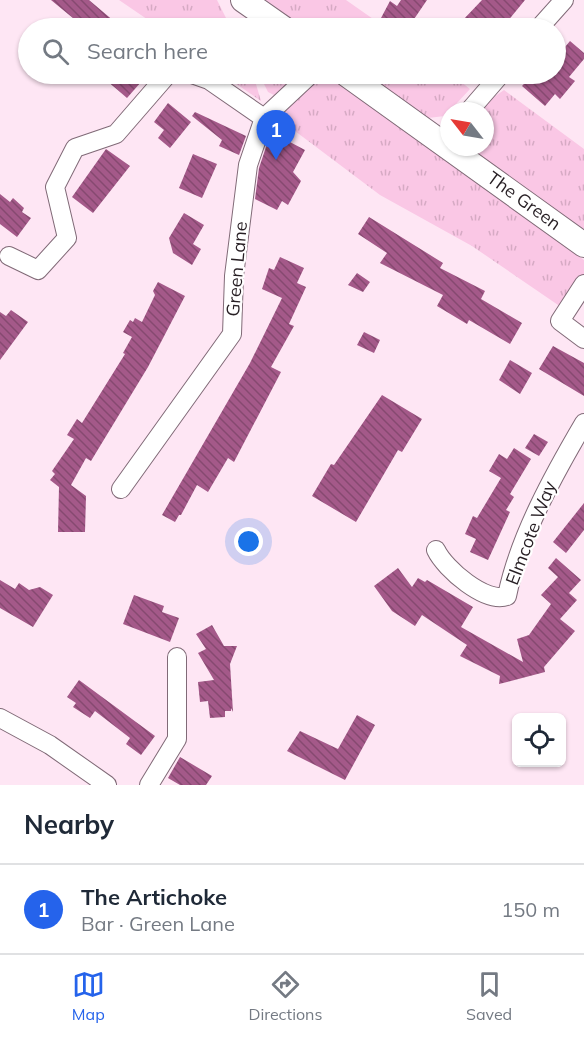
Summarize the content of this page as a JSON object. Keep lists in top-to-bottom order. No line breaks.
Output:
{"streets":{"street":["The Green","Green Lane","Elmcote Way"]},"north":"top left","page":{"search":"Search here","pins":"1","heading":"Nearby","list":[{"mark":"1","name":"The Artichoke","note":"Bar · Green Lane","value":"150 m"}],"nav":["Map","Directions","Saved"]}}
